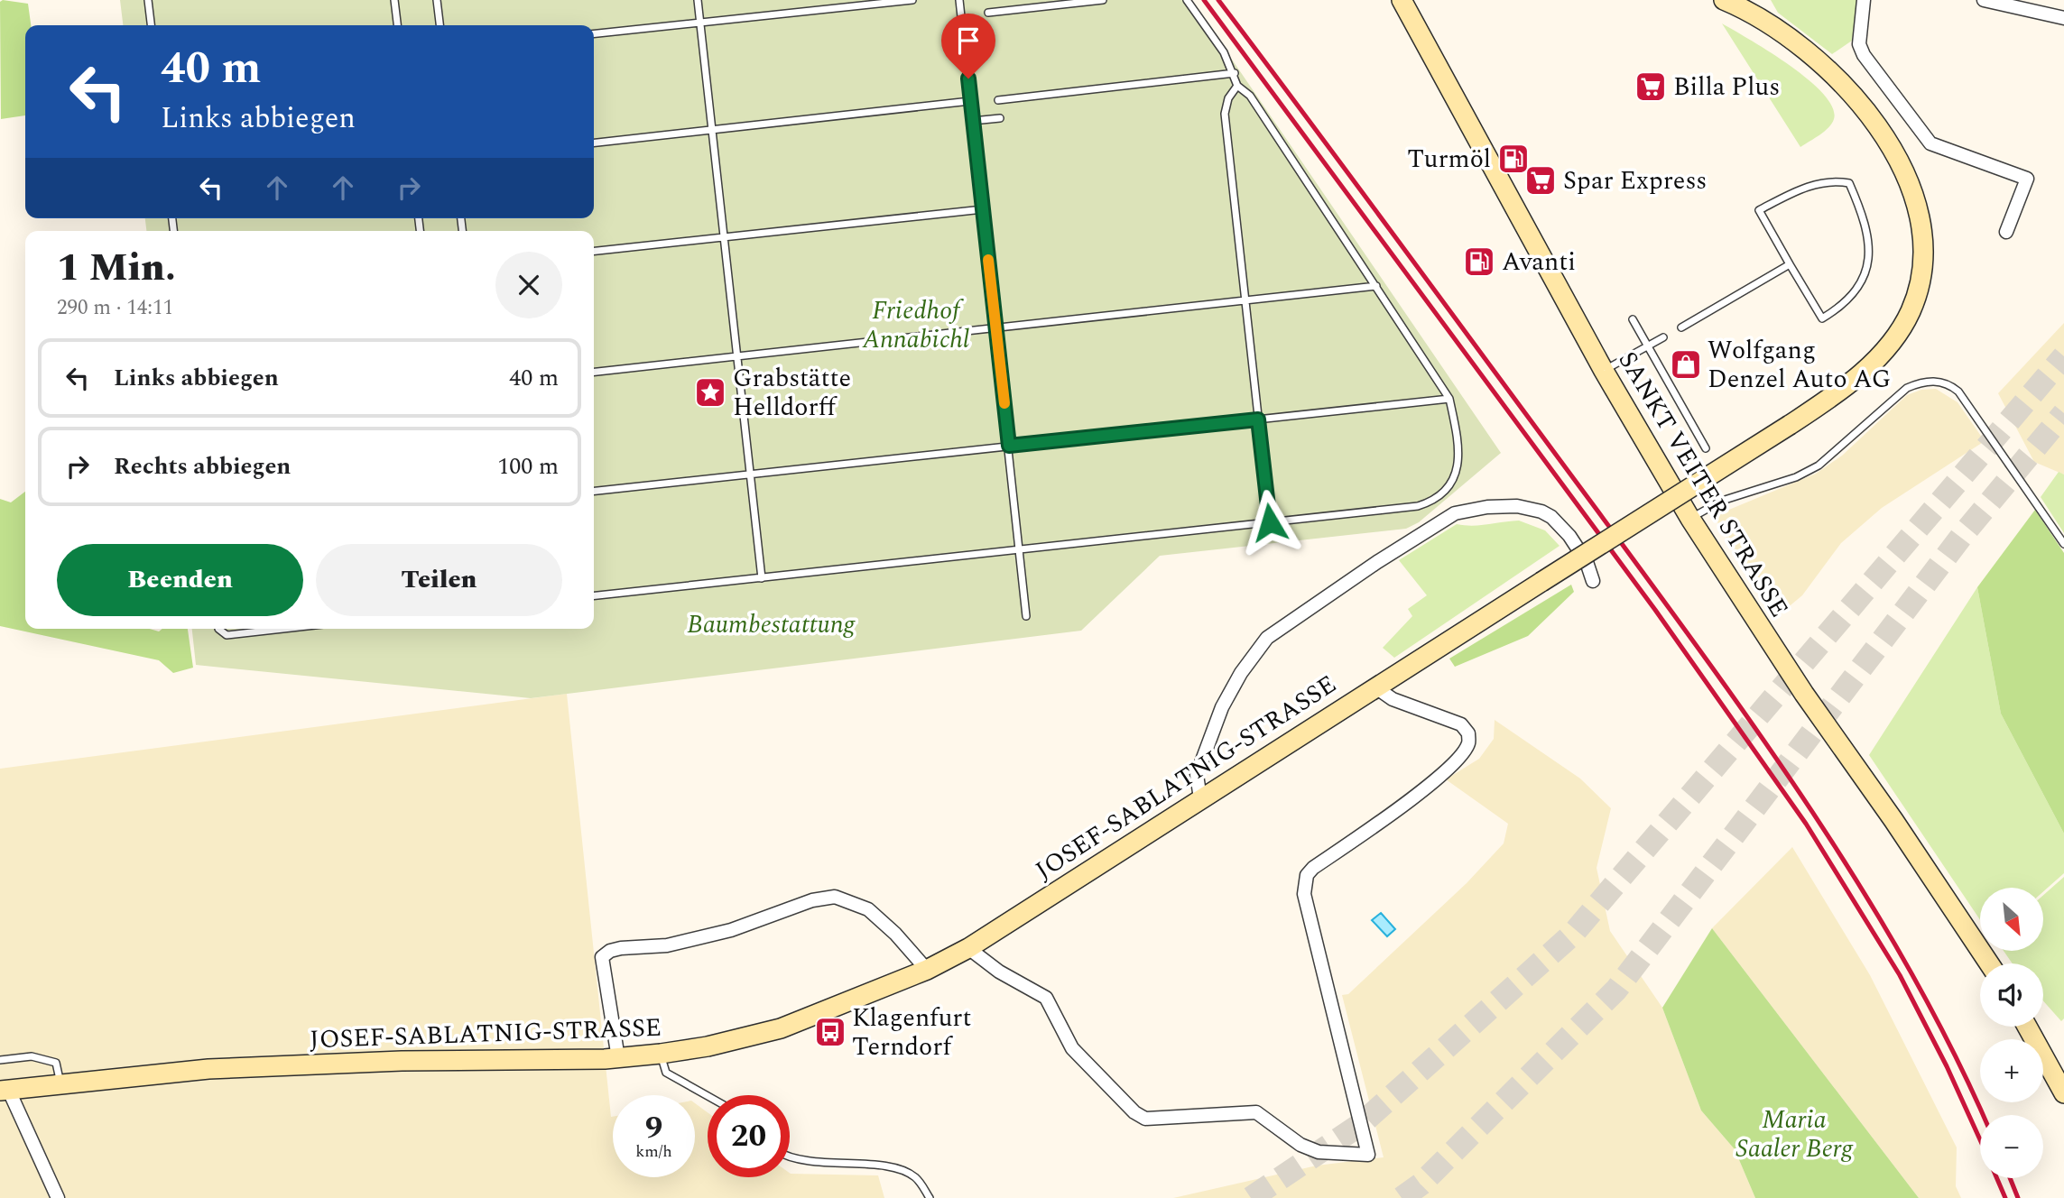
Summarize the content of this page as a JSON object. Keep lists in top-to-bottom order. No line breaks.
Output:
{"streets":{"main road":["SANKT VEITER STRASSE","JOSEF-SABLATNIG-STRASSE"]},"parks":["Friedhof Annabichl","Baumbestattung","Maria Saaler Berg"],"places":{"supermarket":["Billa Plus","Spar Express"],"fuel station":["Turmöl","Avanti"],"shop":["Wolfgang Denzel Auto AG"],"place":["Grabstätte Helldorff"],"bus stop":["Klagenfurt Terndorf"]},"north":"bottom right","page":{"turn":["40 m","Links abbiegen"],"heading":["1 Min.","290 m · 14:11"],"list":[{"name":"Links abbiegen","value":"40 m"},{"name":"Rechts abbiegen","value":"100 m"}],"buttons":["Beenden","Teilen"],"map_buttons":["+","−"],"speed":"9 km/h","limit":"20"}}
